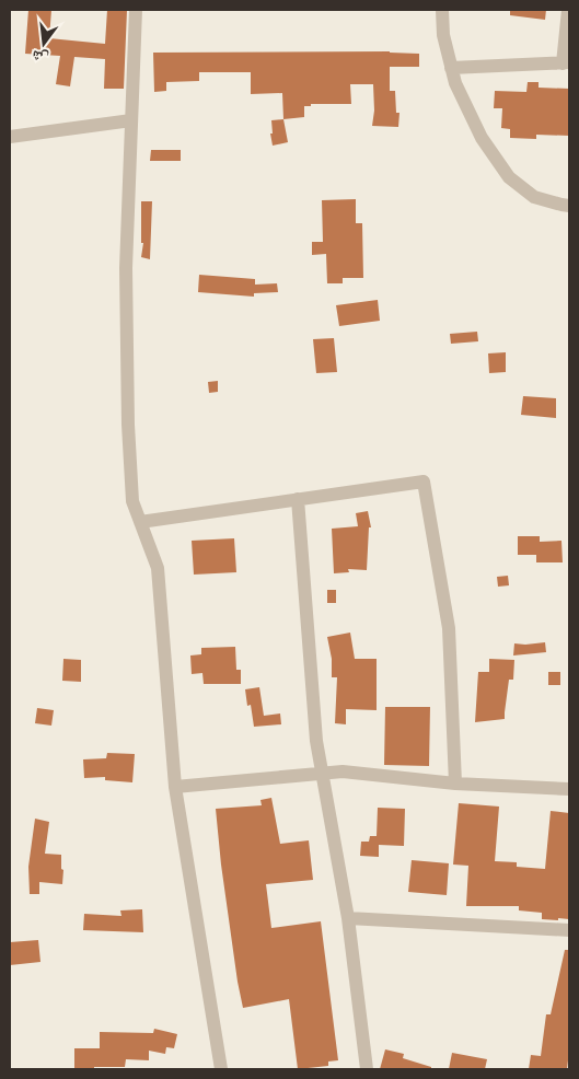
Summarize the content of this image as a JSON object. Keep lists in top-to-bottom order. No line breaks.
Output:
{"north":"bottom"}
